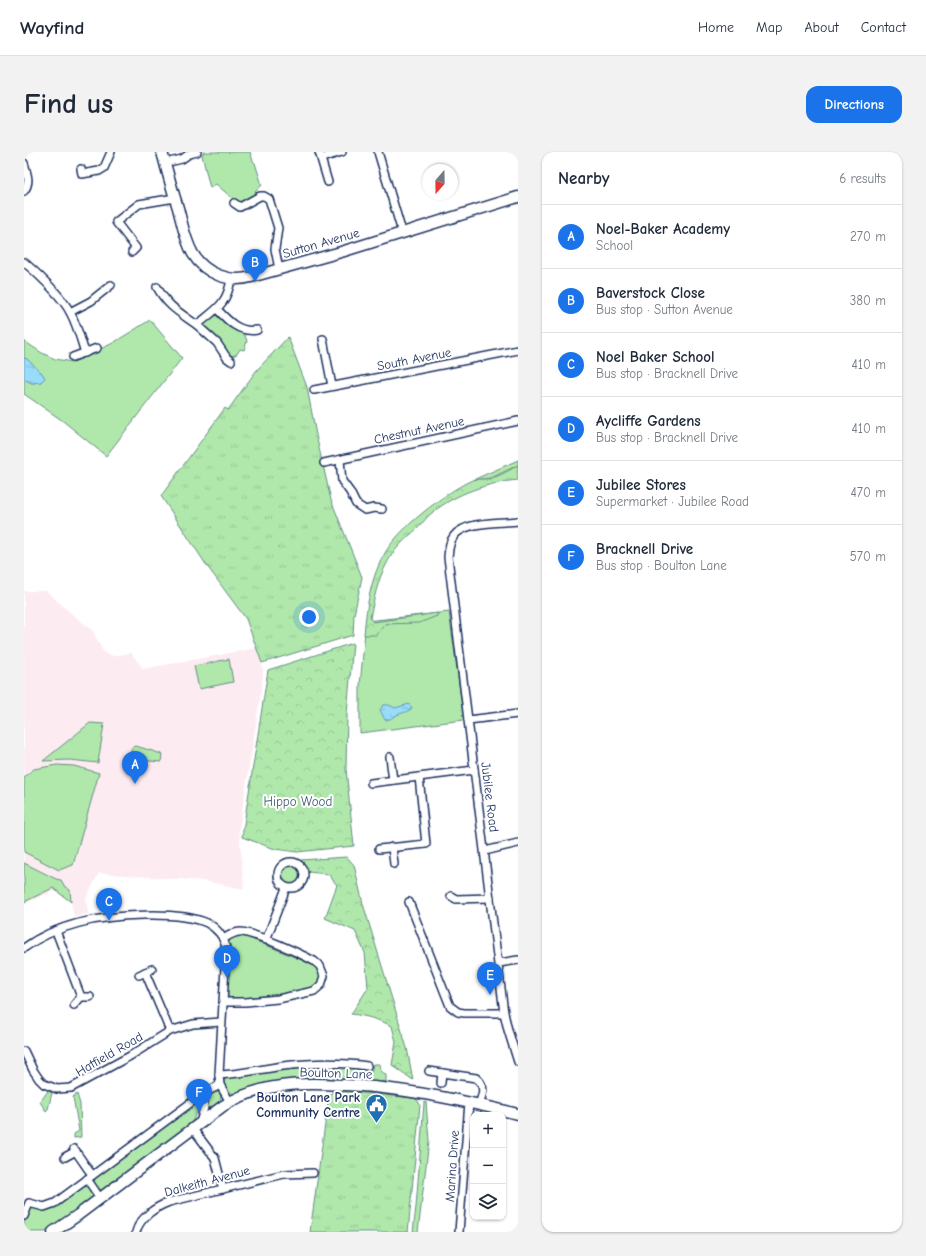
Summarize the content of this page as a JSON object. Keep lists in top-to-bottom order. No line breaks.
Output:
{"streets":{"street":["Sutton Avenue","South Avenue","Chestnut Avenue","Jubilee Road","Hatfield Road","Boulton Lane","Marina Drive","Dalkeith Avenue"]},"crossings":[["Boulton Lane","Marina Drive"]],"parks":["Hippo Wood"],"places":{"public building":["Boulton Lane Park Community Centre"]},"north":"bottom","page":{"header":"Wayfind","nav":["Home","Map","About","Contact"],"buttons":"Directions","title":"Find us","heading":["Nearby","6 results"],"list":[{"mark":"A","name":"Noel-Baker Academy","note":"School","value":"270 m"},{"mark":"B","name":"Baverstock Close","note":"Bus stop · Sutton Avenue","value":"380 m"},{"mark":"C","name":"Noel Baker School","note":"Bus stop · Bracknell Drive","value":"410 m"},{"mark":"D","name":"Aycliffe Gardens","note":"Bus stop · Bracknell Drive","value":"410 m"},{"mark":"E","name":"Jubilee Stores","note":"Supermarket · Jubilee Road","value":"470 m"},{"mark":"F","name":"Bracknell Drive","note":"Bus stop · Boulton Lane","value":"570 m"}],"pins":["B","A","C","D","E","F"],"map_buttons":["+","−"]}}
